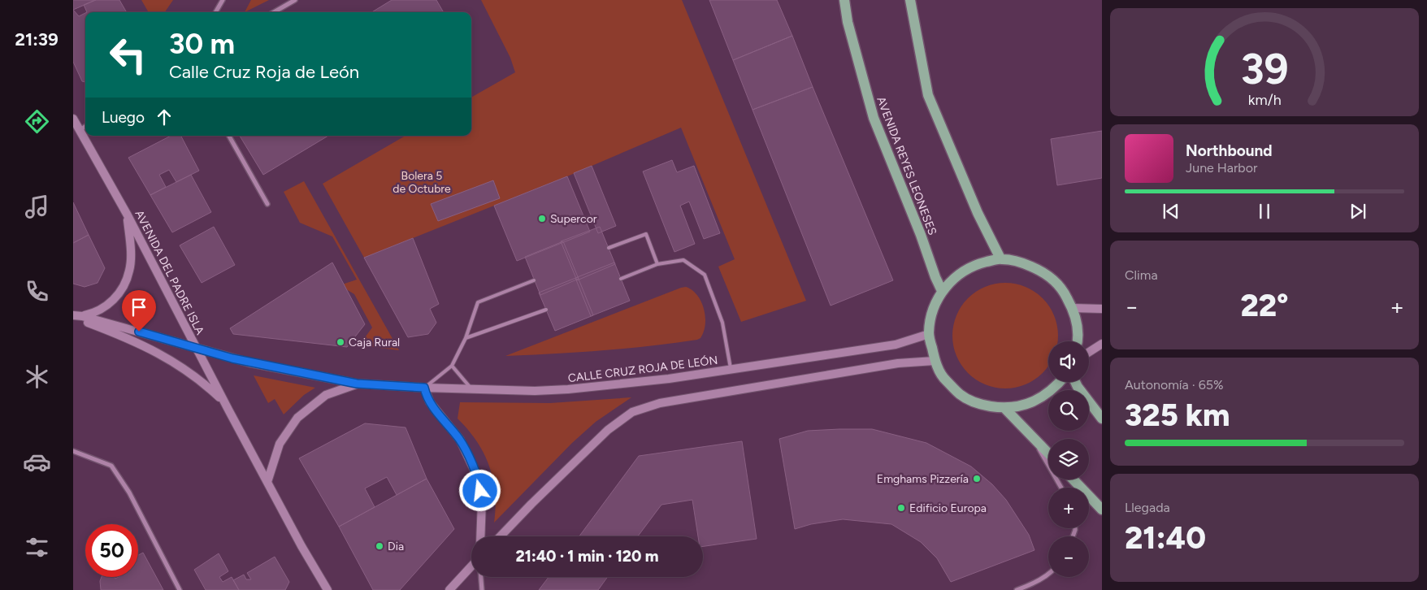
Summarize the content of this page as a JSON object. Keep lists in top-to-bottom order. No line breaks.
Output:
{"streets":{"main road":["AVENIDA REYES LEONESES","AVENIDA DEL PADRE ISLA","CALLE CRUZ ROJA DE LEÓN"]},"crossings":[["AVENIDA DEL PADRE ISLA","CALLE CRUZ ROJA DE LEÓN"]],"parks":["Bolera 5 de Octubre"],"places":["Supercor","Caja Rural","Emghams Pizzería","Edificio Europa","Dia"],"page":{"tabs":"21:39","turn":["30 m","Calle Cruz Roja de León"],"then":"Luego","song":["Northbound","June Harbor"],"tile":["Clima",["Autonomía · 65%","325 km"],["Llegada","21:40"]],"heat":["−","22°","+"],"map_buttons":["+","−"],"limit":"50","trip":"21:40 · 1 min · 120 m","gauge":["39","km/h"]}}
